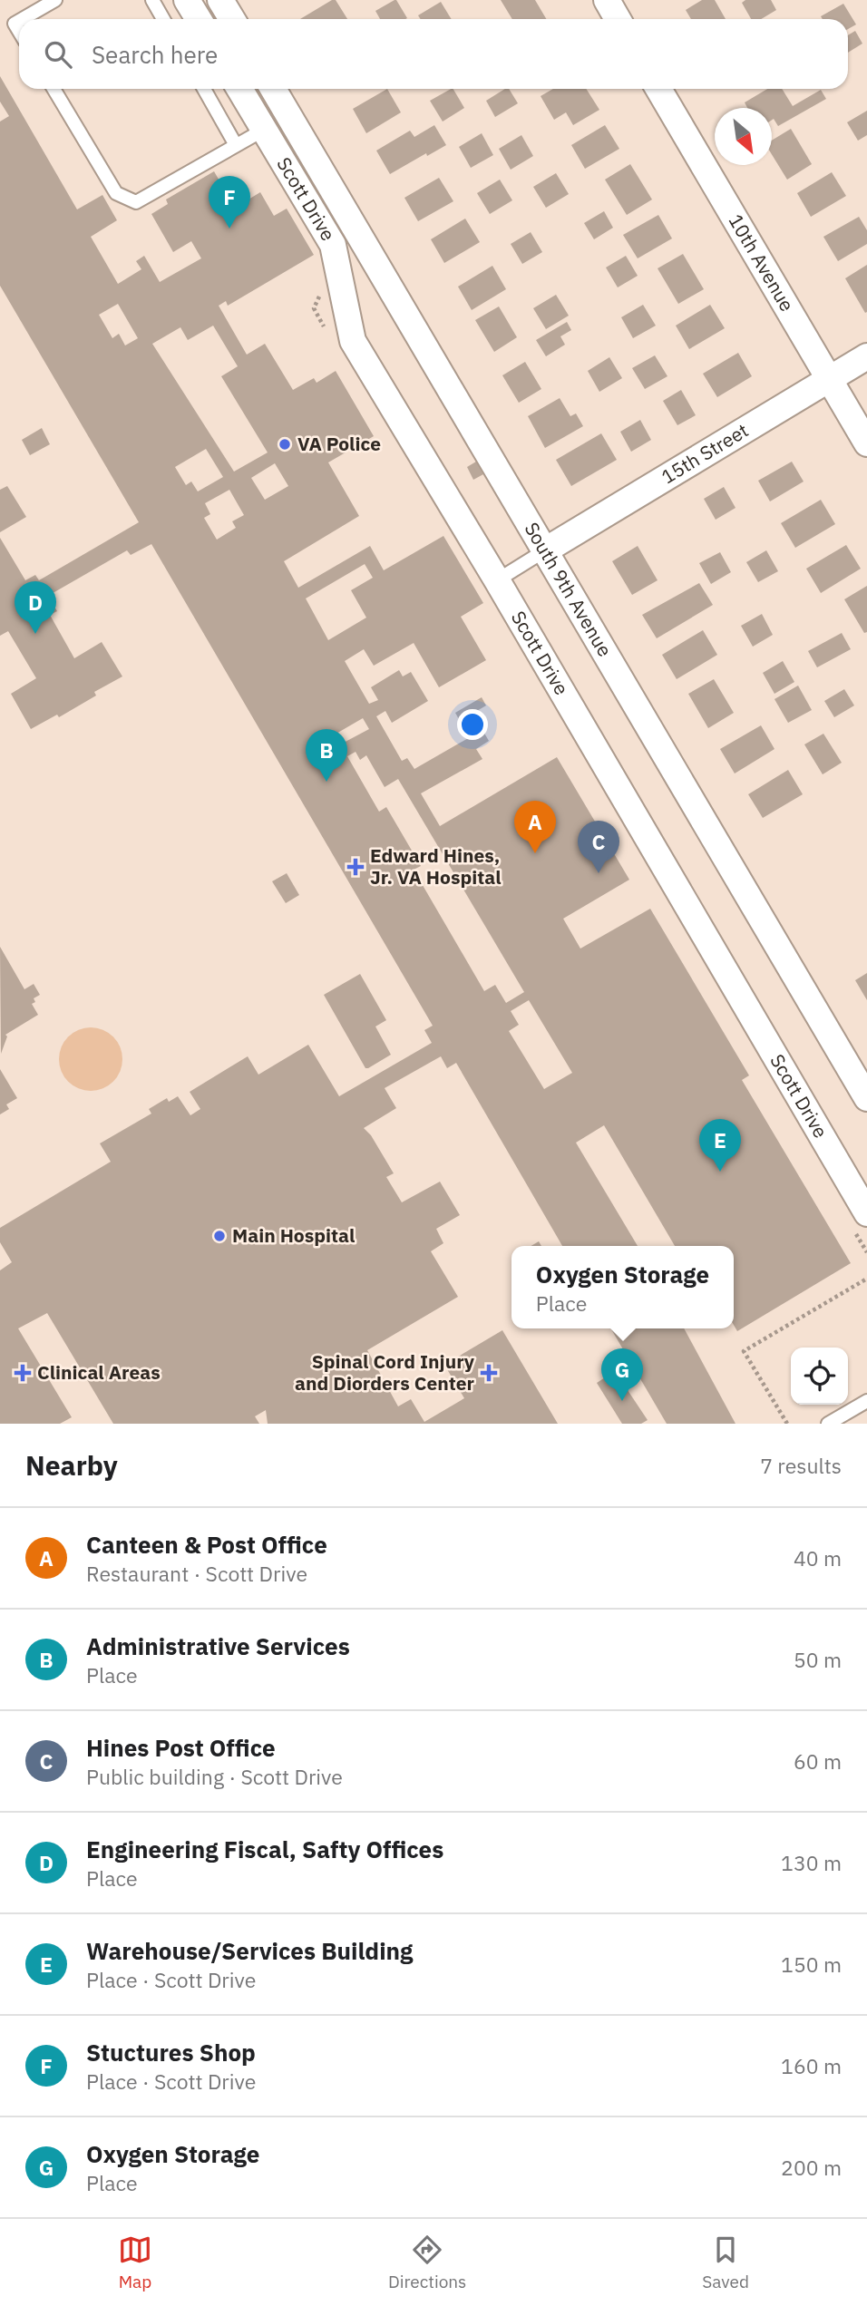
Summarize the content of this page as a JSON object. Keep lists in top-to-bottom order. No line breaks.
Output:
{"streets":{"street":["Scott Drive","10th Avenue","15th Street","South 9th Avenue"]},"crossings":[["10th Avenue","15th Street"],["15th Street","South 9th Avenue"]],"places":{"other":["VA Police","Main Hospital"],"health":["Edward Hines, Jr. VA Hospital","Clinical Areas","Spinal Cord Injury and Diorders Center"]},"north":"bottom right","page":{"search":"Search here","pins":["F","D","B","A","C","E","G"],"popup":["Oxygen Storage","Place"],"heading":["Nearby","7 results"],"list":[{"mark":"A","name":"Canteen & Post Office","note":"Restaurant · Scott Drive","value":"40 m"},{"mark":"B","name":"Administrative Services","note":"Place","value":"50 m"},{"mark":"C","name":"Hines Post Office","note":"Public building · Scott Drive","value":"60 m"},{"mark":"D","name":"Engineering Fiscal, Safty Offices","note":"Place","value":"130 m"},{"mark":"E","name":"Warehouse/Services Building","note":"Place · Scott Drive","value":"150 m"},{"mark":"F","name":"Stuctures Shop","note":"Place · Scott Drive","value":"160 m"},{"mark":"G","name":"Oxygen Storage","note":"Place","value":"200 m"}],"nav":["Map","Directions","Saved"]}}
